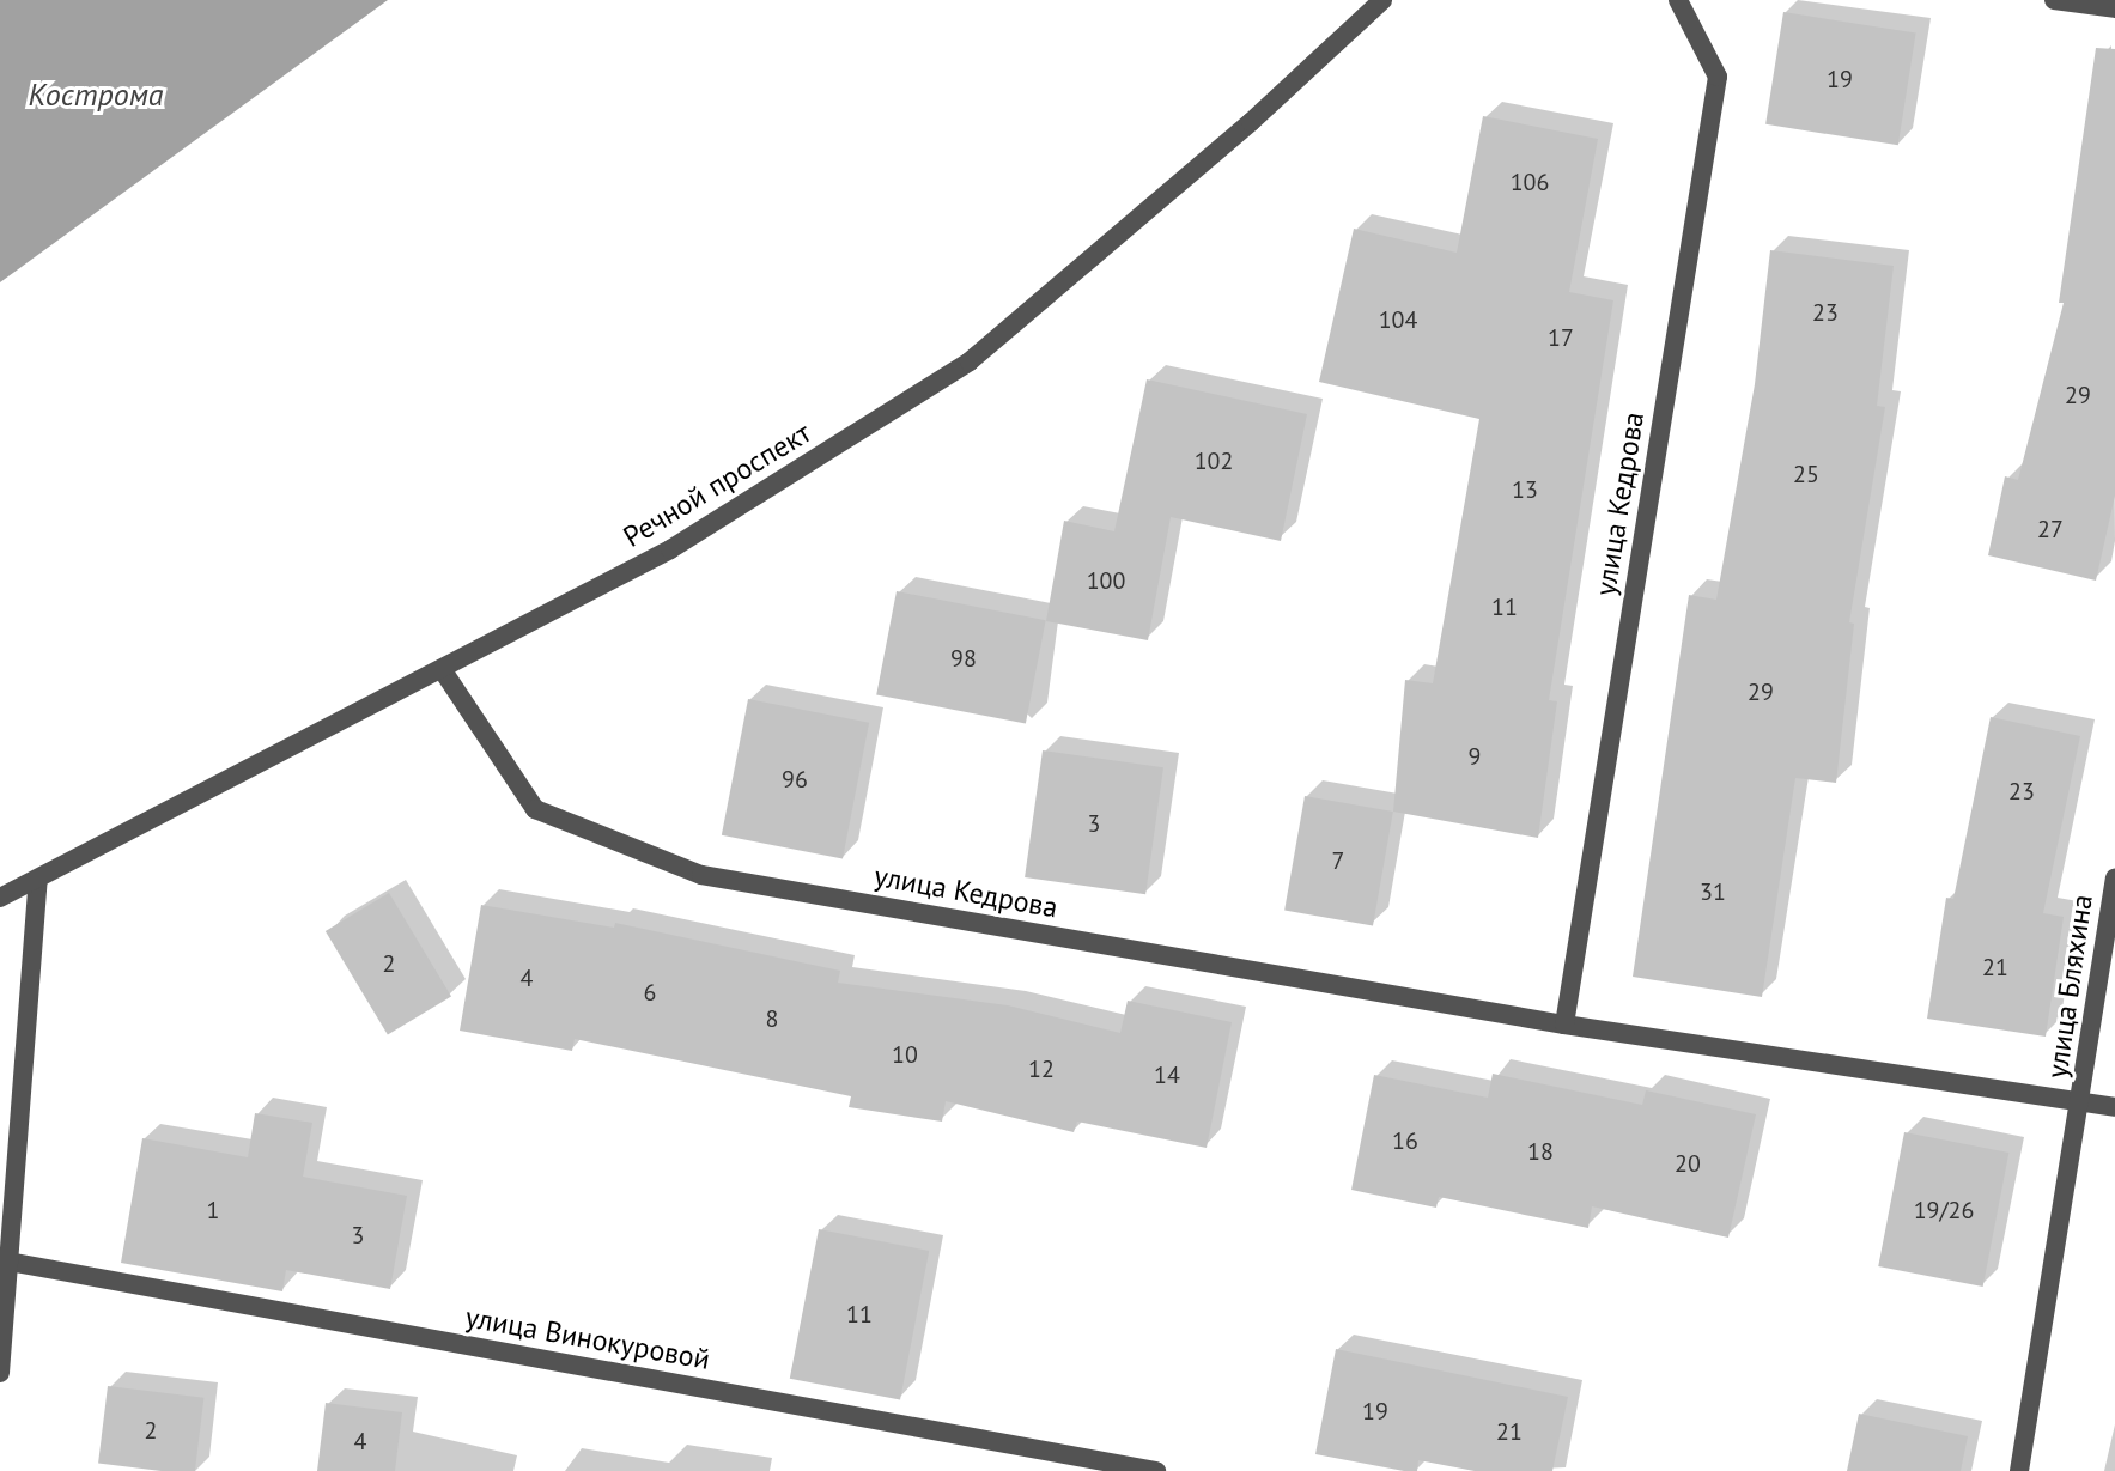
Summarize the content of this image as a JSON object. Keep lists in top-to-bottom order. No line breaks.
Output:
{"streets":{"street":["Речной проспект","улица Кедрова","улица Бляхина","улица Винокуровой"]},"crossings":[["Речной проспект","улица Кедрова"],["улица Кедрова","улица Бляхина"]],"water":["Кострома"],"house_numbers":["19","106","23","104","17","29","102","25","13","27","100","11","98","29","9","96","23","3","7","31","2","21","4","6","8","10","12","14","16","18","20","1","19/26","3","11","19","2","21","4"]}
